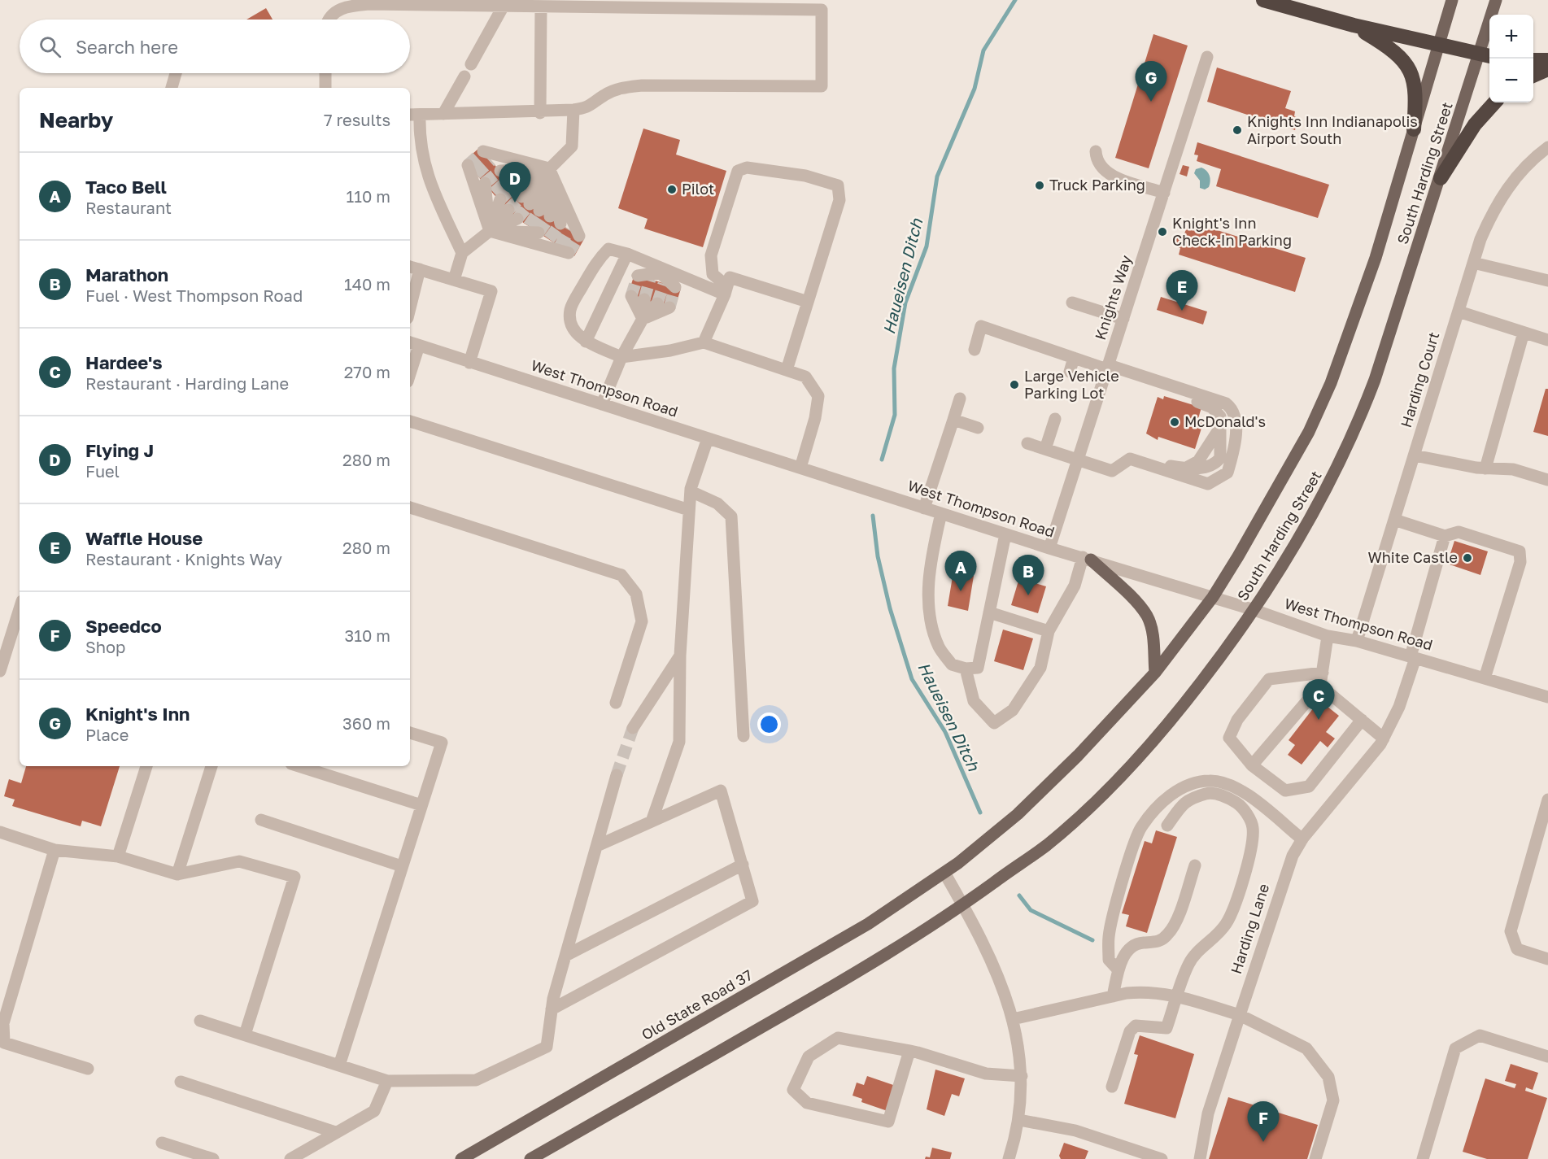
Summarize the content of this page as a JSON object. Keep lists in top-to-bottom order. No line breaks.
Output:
{"streets":{"main road":["South Harding Street","Old State Road 37"],"street":["Knights Way","Harding Court","West Thompson Road","Harding Lane"]},"crossings":[["South Harding Street","West Thompson Road"],["South Harding Street","Old State Road 37"],["Knights Way","West Thompson Road"],["Harding Court","West Thompson Road"],["West Thompson Road","Harding Lane"]],"water":["Haueisen Ditch"],"places":["Knights Inn Indianapolis Airport South","Truck Parking","Pilot","Knight's Inn Check-In Parking","Large Vehicle Parking Lot","McDonald's","White Castle"],"page":{"map_buttons":["+","−"],"search":"Search here","pins":["G","D","E","A","B","C","F"],"heading":["Nearby","7 results"],"list":[{"mark":"A","name":"Taco Bell","note":"Restaurant","value":"110 m"},{"mark":"B","name":"Marathon","note":"Fuel · West Thompson Road","value":"140 m"},{"mark":"C","name":"Hardee's","note":"Restaurant · Harding Lane","value":"270 m"},{"mark":"D","name":"Flying J","note":"Fuel","value":"280 m"},{"mark":"E","name":"Waffle House","note":"Restaurant · Knights Way","value":"280 m"},{"mark":"F","name":"Speedco","note":"Shop","value":"310 m"},{"mark":"G","name":"Knight's Inn","note":"Place","value":"360 m"}]}}
